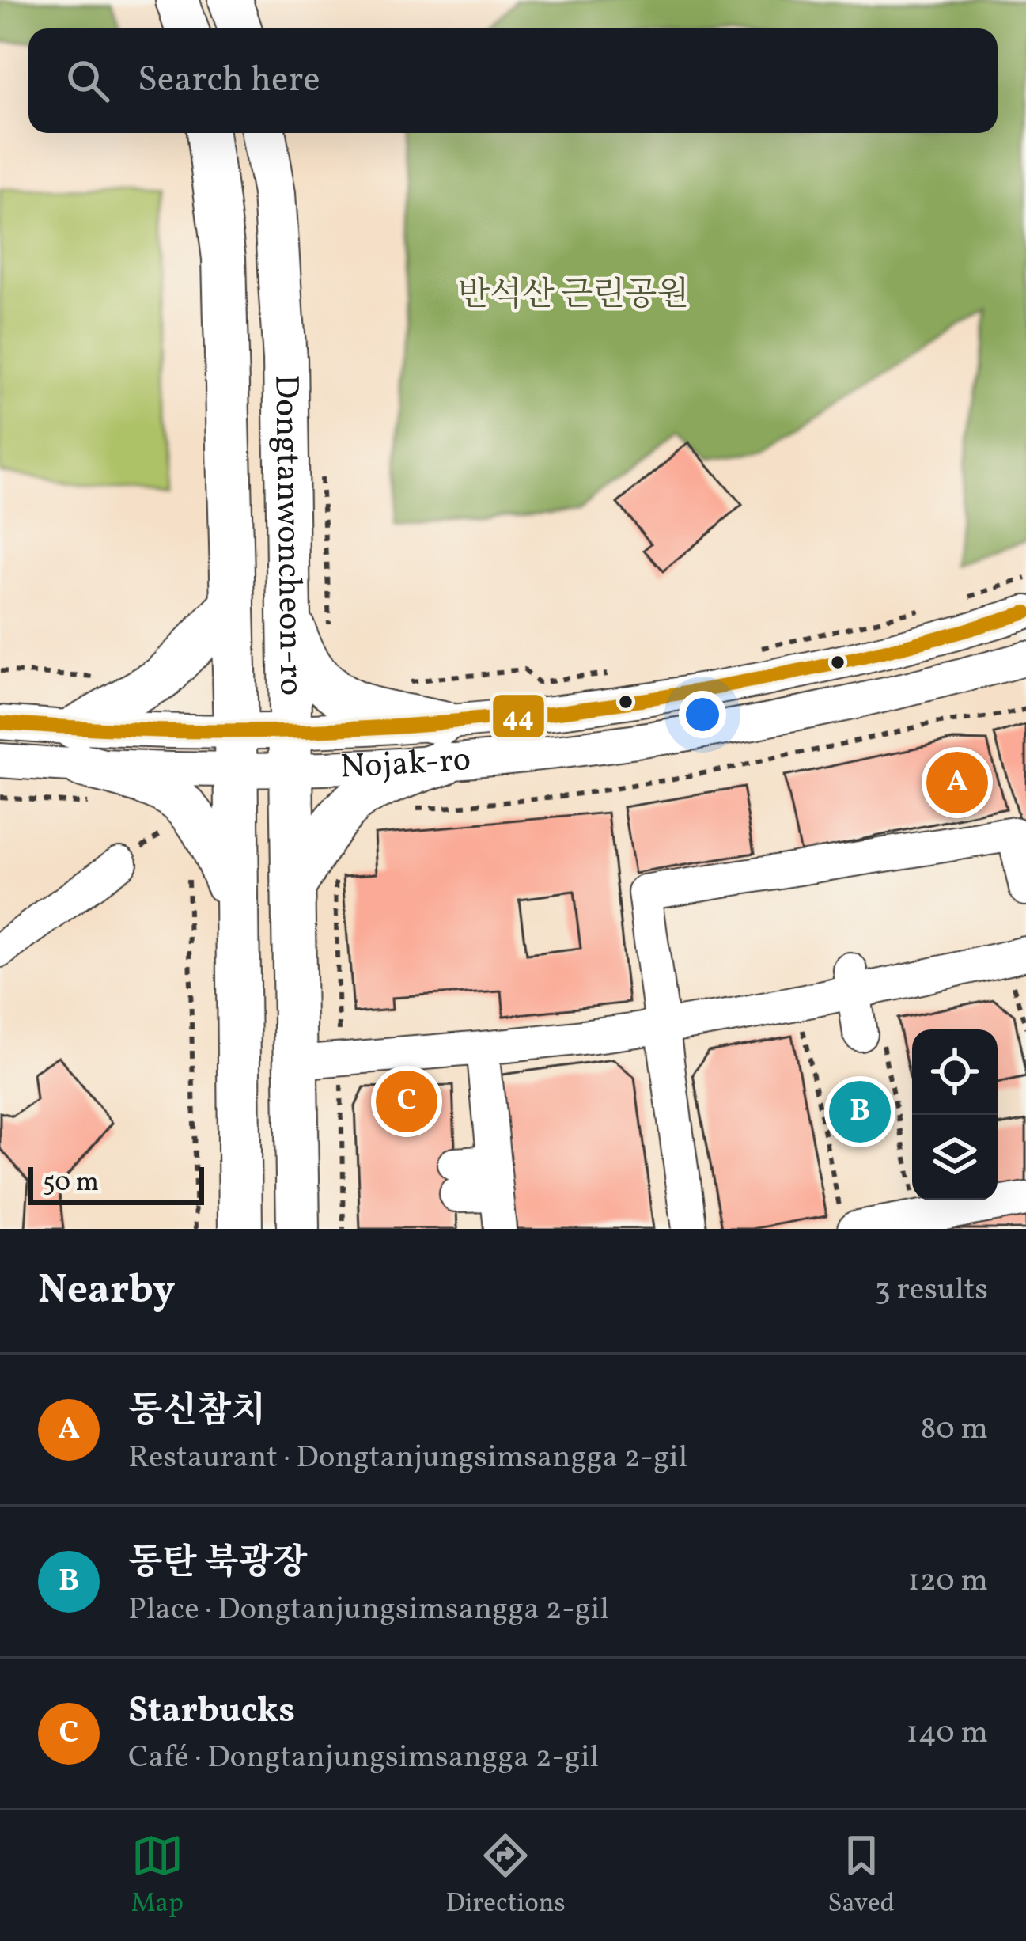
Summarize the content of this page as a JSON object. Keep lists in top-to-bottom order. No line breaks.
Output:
{"streets":{"main road":["Dongtanwoncheon-ro"],"street":["Nojak-ro"]},"crossings":[["Dongtanwoncheon-ro","Nojak-ro"]],"parks":["반석산 근린공원"],"lines":["transit line 44"],"scale_bar":"50 m","page":{"search":"Search here","pins":["A","C","B"],"scale":"50 m","heading":["Nearby","3 results"],"list":[{"mark":"A","name":"동신참치","note":"Restaurant · Dongtanjungsimsangga 2-gil","value":"80 m"},{"mark":"B","name":"동탄 북광장","note":"Place · Dongtanjungsimsangga 2-gil","value":"120 m"},{"mark":"C","name":"Starbucks","note":"Café · Dongtanjungsimsangga 2-gil","value":"140 m"}],"nav":["Map","Directions","Saved"]}}
